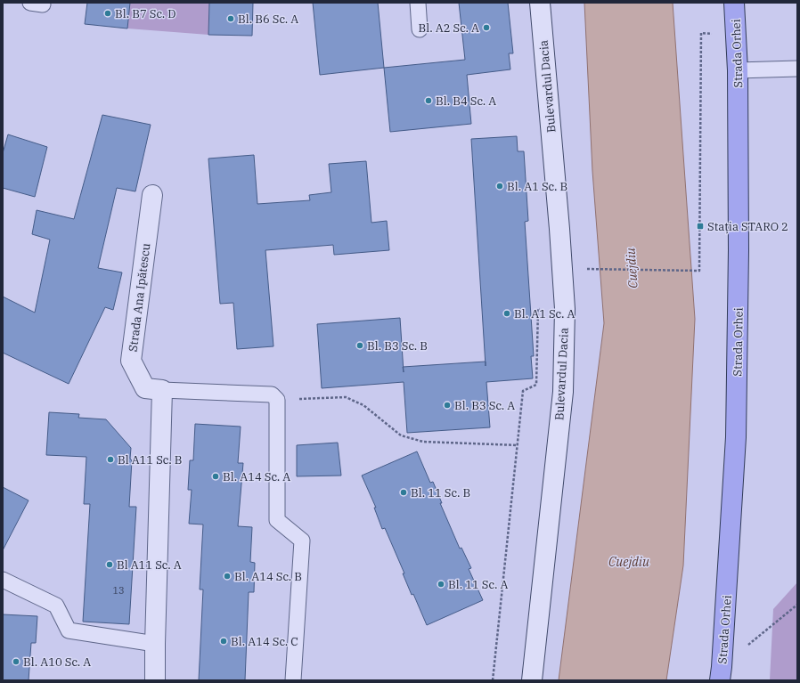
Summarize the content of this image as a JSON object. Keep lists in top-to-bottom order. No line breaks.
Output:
{"streets":{"main road":["Strada Orhei","Bulevardul Dacia","Strada Ana Ipătescu"]},"water":["Cuejdiu"],"places":{"other":["Bl. B7 Sc. D","Bl. B6 Sc. A","Bl. A2 Sc. A","Bl. B4 Sc. A","Bl. A1 Sc. B","Bl. A1 Sc. A","Bl. B3 Sc. B","Bl. B3 Sc. A","Bl A11 Sc. B","Bl. A14 Sc. A","Bl. 11 Sc. B","Bl A11 Sc. A","Bl. A14 Sc. B","Bl. 11 Sc. A","Bl. A14 Sc. C","Bl. A10 Sc. A"],"transit":["Stația STARO 2"]},"house_numbers":["13"]}
